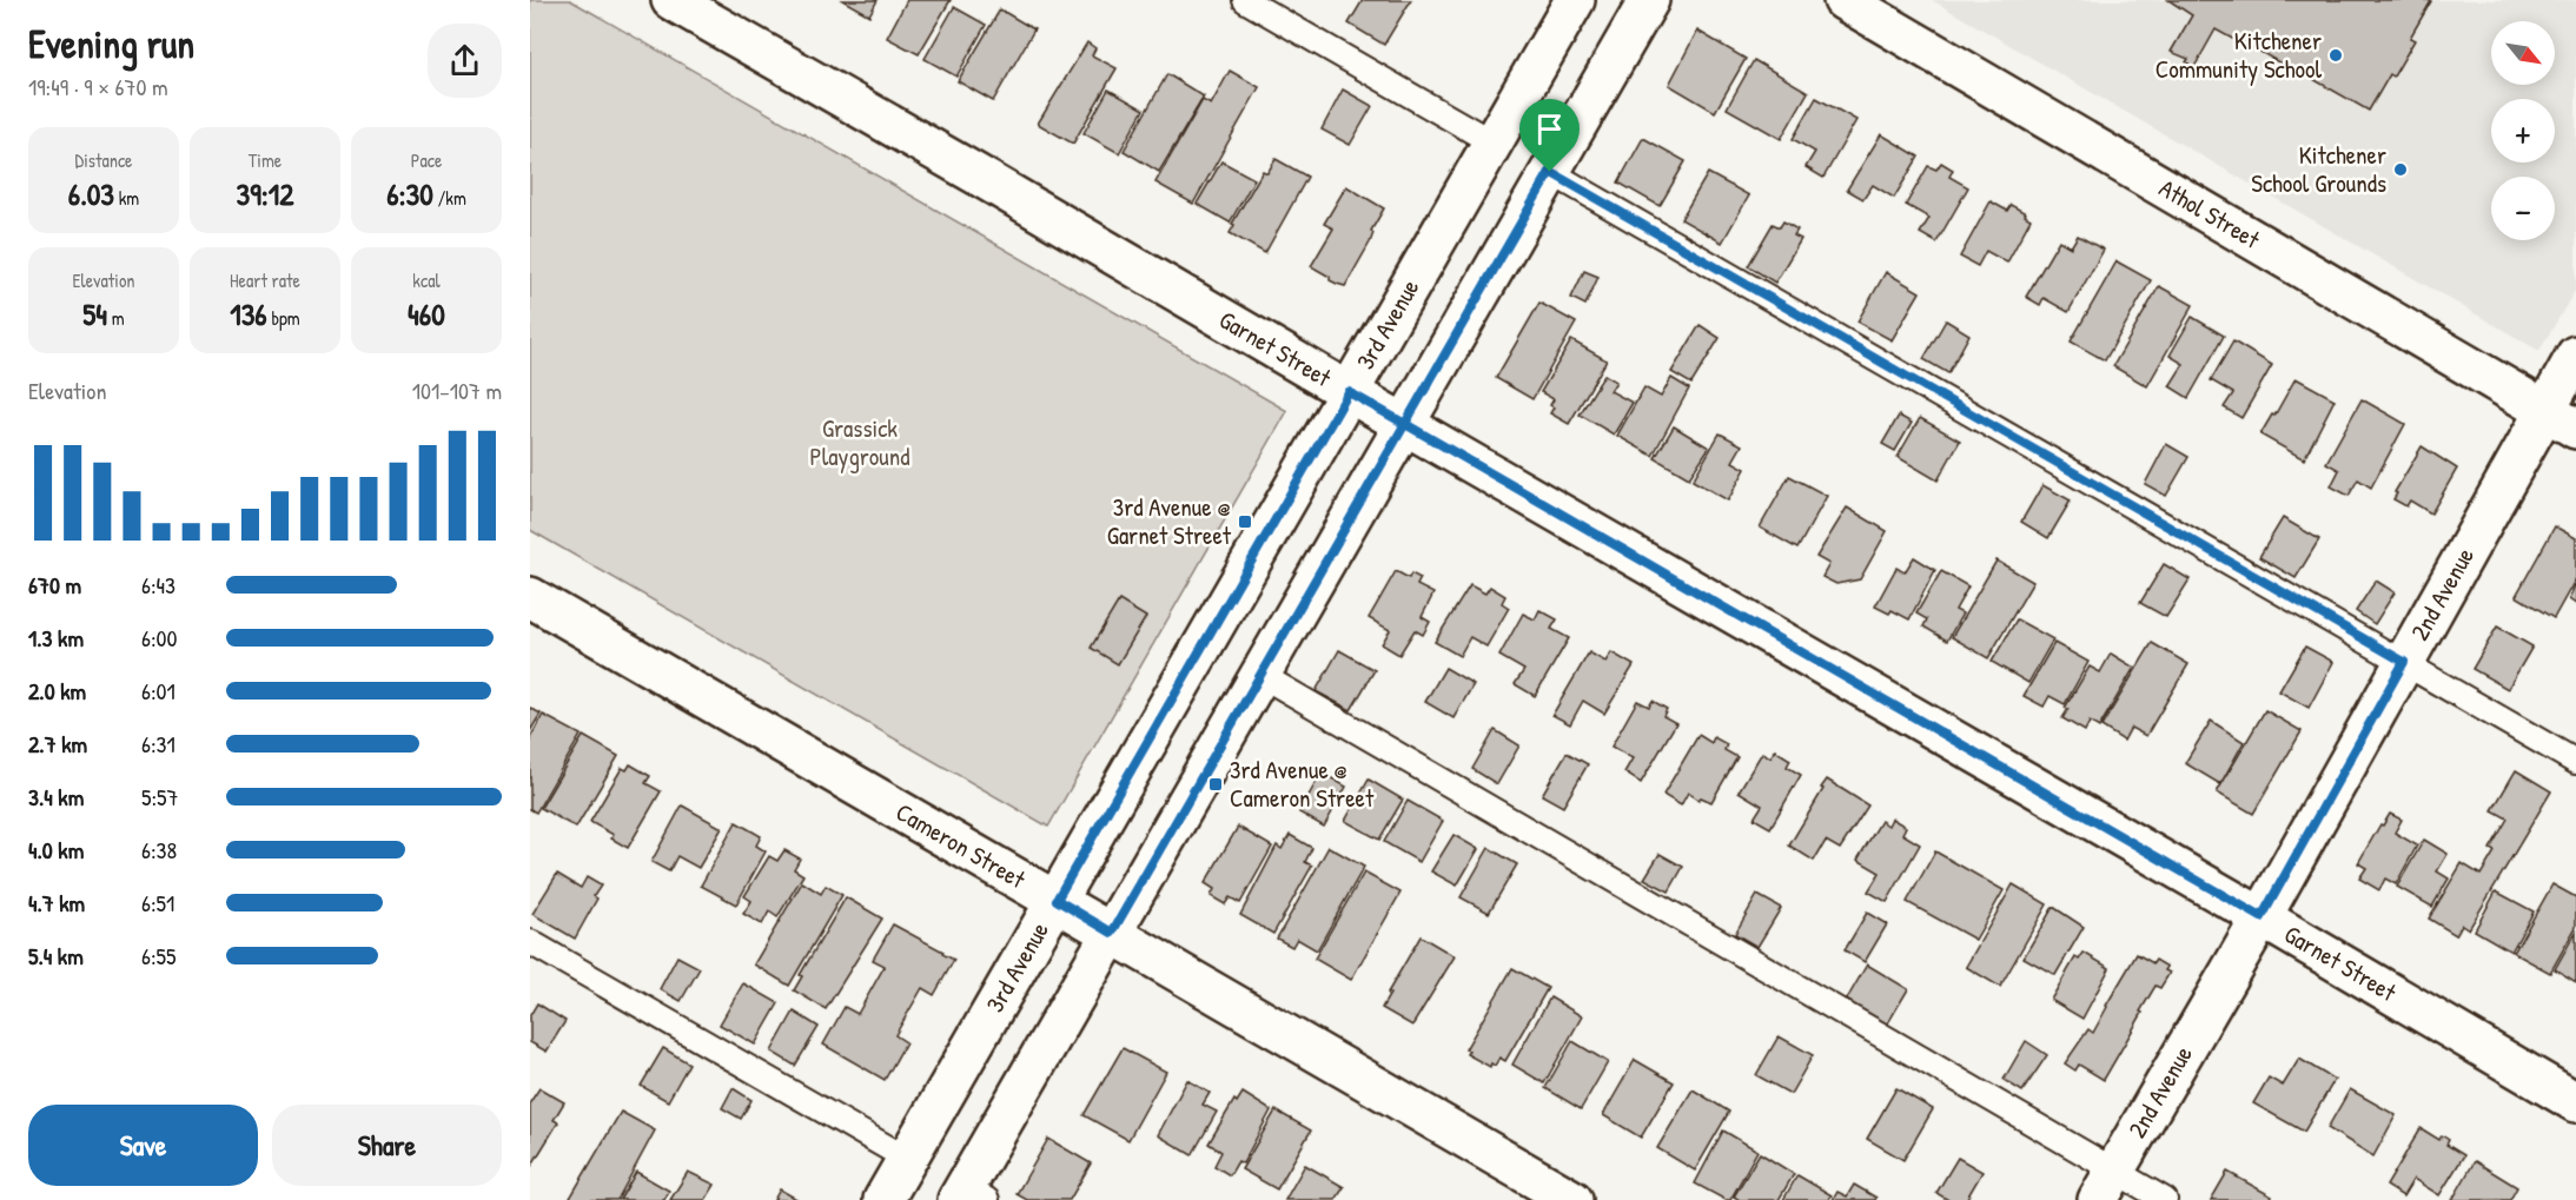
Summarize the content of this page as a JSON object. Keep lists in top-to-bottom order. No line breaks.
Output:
{"streets":{"street":["Athol Street","3rd Avenue","Garnet Street","2nd Avenue","Cameron Street"]},"crossings":[["Athol Street","2nd Avenue"],["3rd Avenue","Garnet Street"],["3rd Avenue","Cameron Street"],["Garnet Street","2nd Avenue"]],"parks":["Grassick Playground"],"places":{"other":["Kitchener Community School","Kitchener School Grounds"],"transit":["3rd Avenue @ Garnet Street","3rd Avenue @ Cameron Street"]},"north":"bottom right","page":{"heading":["Evening run","19:49 · 9 × 670 m"],"map_buttons":["+","−"],"stats":[["Distance","6.03 km"],["Time","39:12"],["Pace","6:30 /km"],["Elevation","54 m"],["Heart rate","136 bpm"],["kcal","460"]],"chart":["Elevation","101–107 m"],"list":[{"name":"670 m","note":"6:43"},{"name":"1.3 km","note":"6:00"},{"name":"2.0 km","note":"6:01"},{"name":"2.7 km","note":"6:31"},{"name":"3.4 km","note":"5:57"},{"name":"4.0 km","note":"6:38"},{"name":"4.7 km","note":"6:51"},{"name":"5.4 km","note":"6:55"}],"buttons":["Save","Share"]}}
